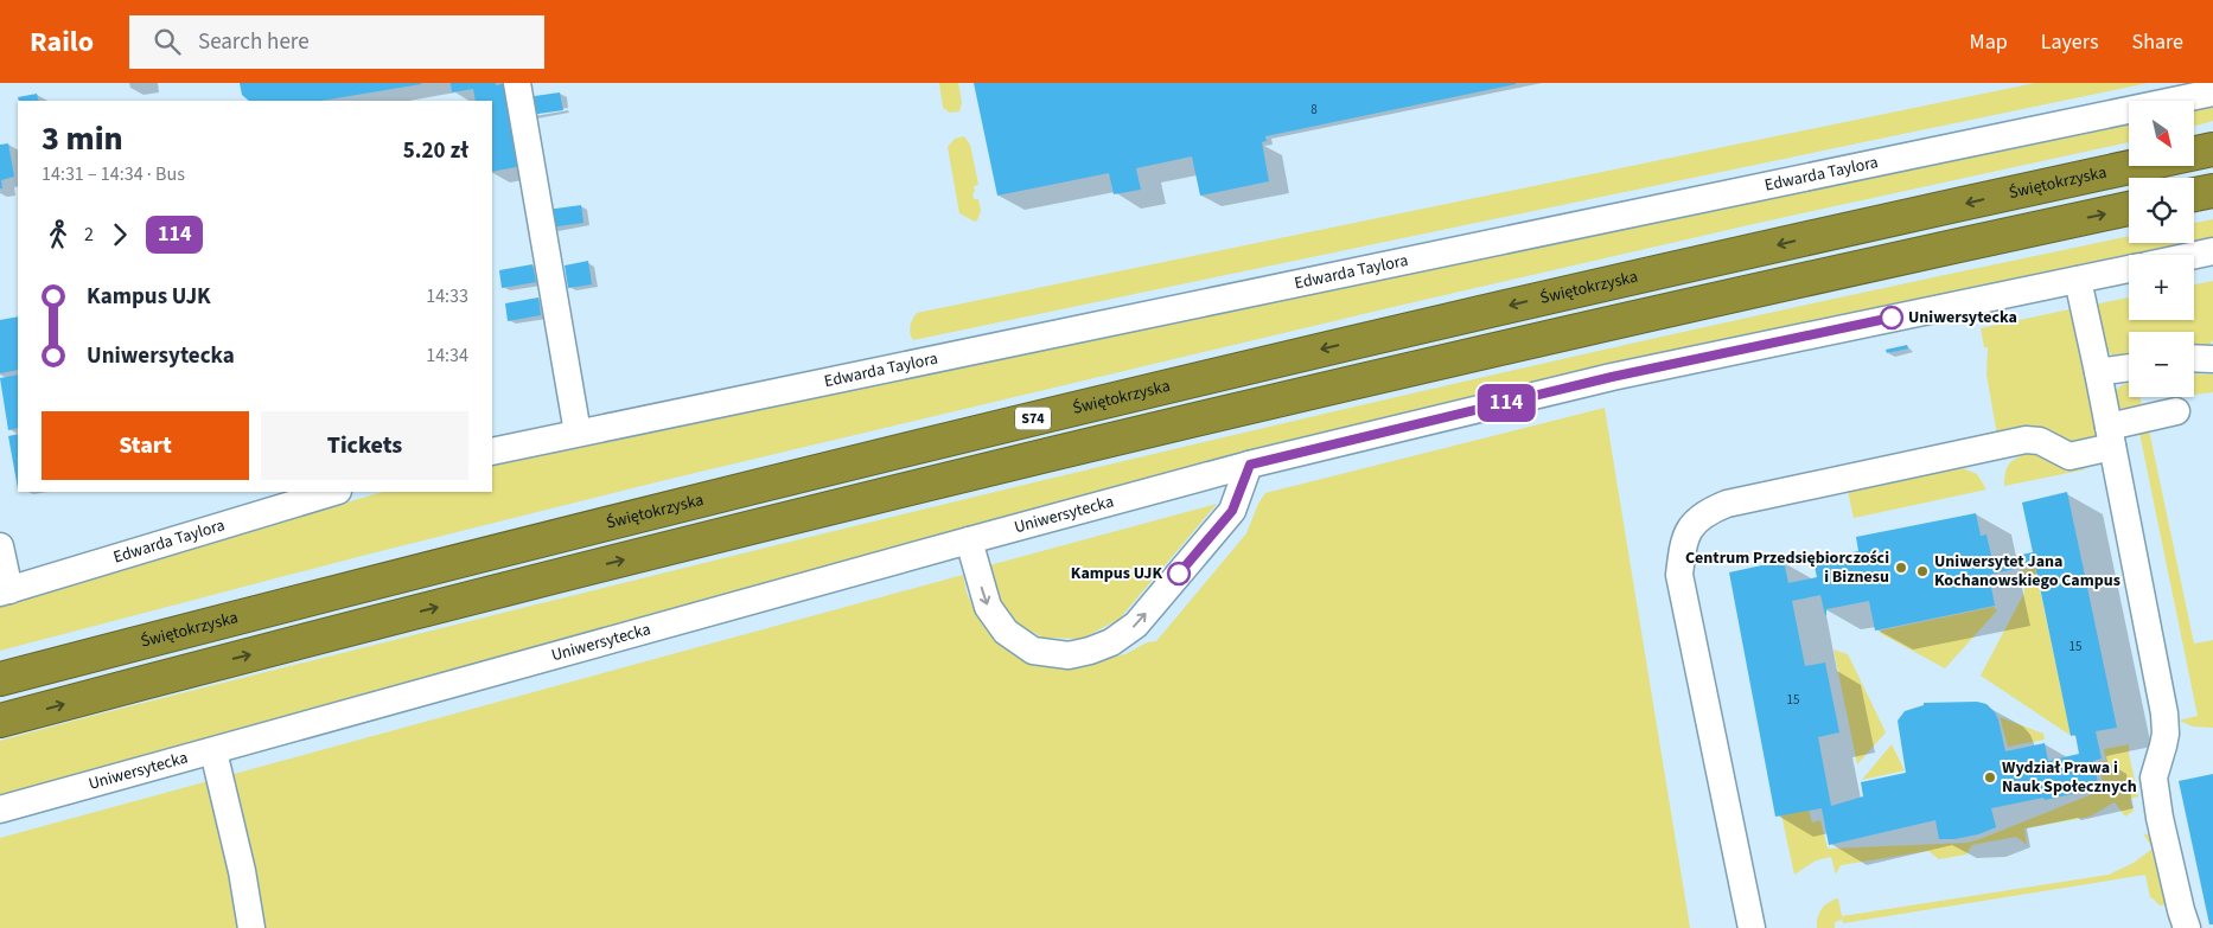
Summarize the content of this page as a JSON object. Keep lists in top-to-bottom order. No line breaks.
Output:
{"streets":{"highway":["Świętokrzyska","S74"],"street":["Edwarda Taylora","Uniwersytecka"]},"places":["Uniwersytecka","Centrum Przedsiębiorczości i Biznesu","Uniwersytet Jana Kochanowskiego Campus","Kampus UJK","Wydział Prawa i Nauk Społecznych"],"lines":["bus line 114"],"house_numbers":["8","15","15"],"north":"bottom right","page":{"header":"Railo","search":"Search here","nav":["Map","Layers","Share"],"on_map":"114","map_buttons":["+","−"],"heading":["3 min","14:31 – 14:34 · Bus","5.20 zł"],"legs":["2","114"],"list":[{"name":"Kampus UJK","value":"14:33"},{"name":"Uniwersytecka","value":"14:34"}],"buttons":["Start","Tickets"]}}
